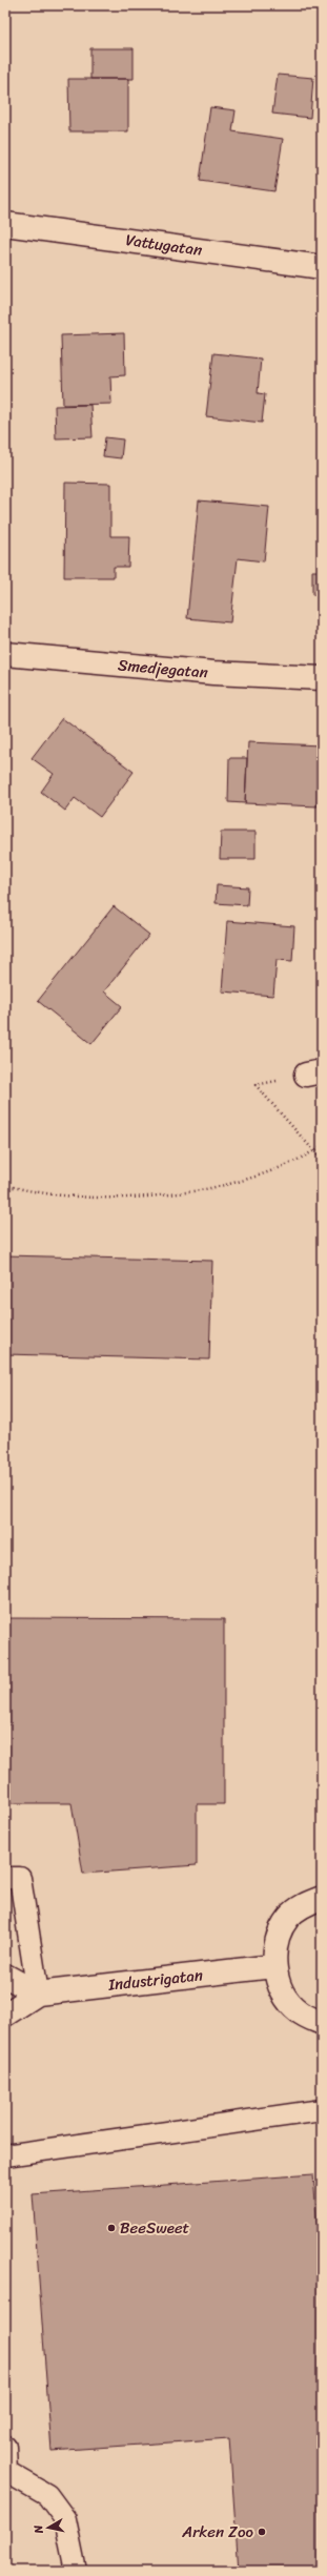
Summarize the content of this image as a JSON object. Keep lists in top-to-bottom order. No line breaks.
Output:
{"streets":{"street":["Vattugatan","Smedjegatan","Industrigatan"]},"places":["BeeSweet","Arken Zoo"],"north":"left"}
